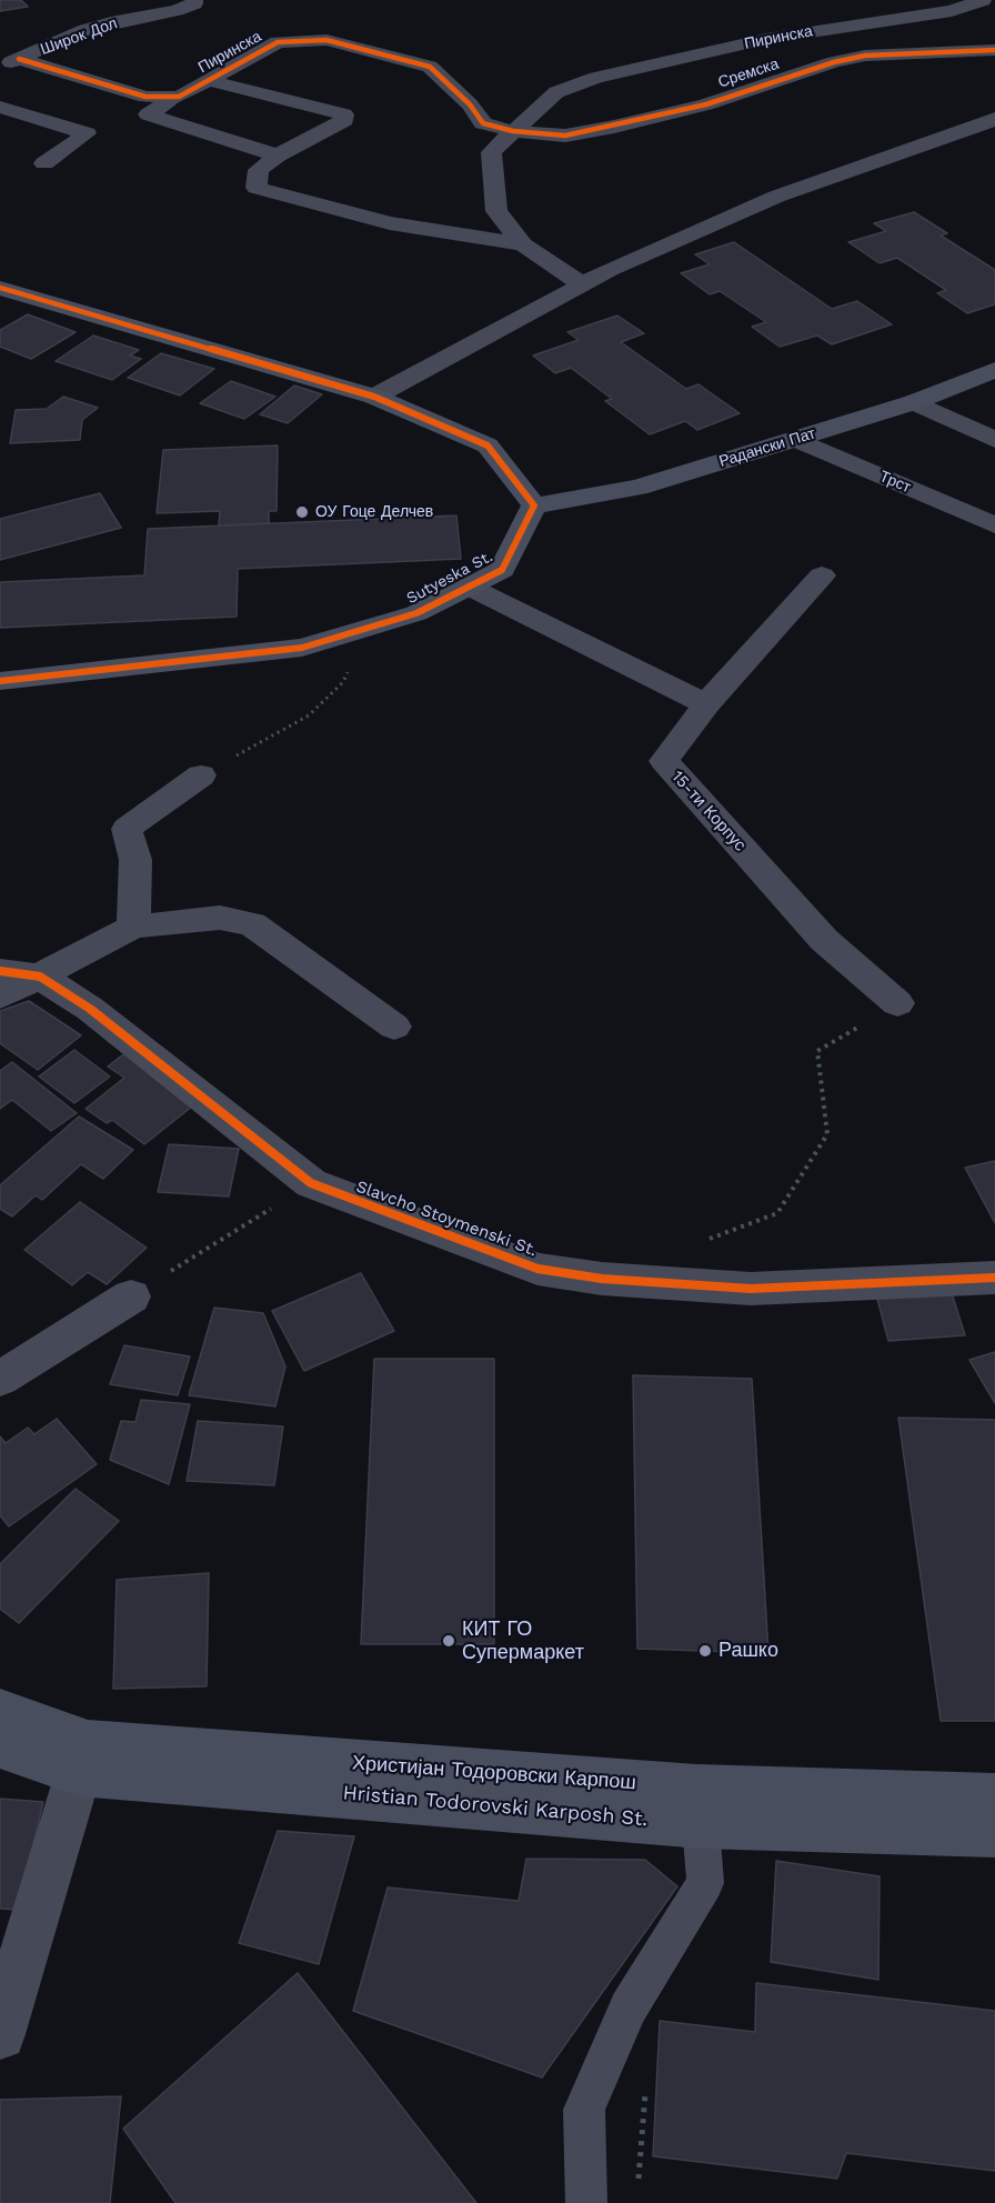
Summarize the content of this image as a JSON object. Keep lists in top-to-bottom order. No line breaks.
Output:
{"streets":{"street":["Широк Дол","Пиринска","Сремска","Радански Пат","Трст","Sutyeska St.","15-ти Корпус","Slavcho Stoymenski St.","Hristian Todorovski Karposh St."]},"crossings":[["Широк Дол","Пиринска"],["Пиринска","Сремска"],["Радански Пат","Трст"],["Радански Пат","Sutyeska St."]],"places":["ОУ Гоце Делчев","КИТ ГО Супермаркет","Рашко"]}
